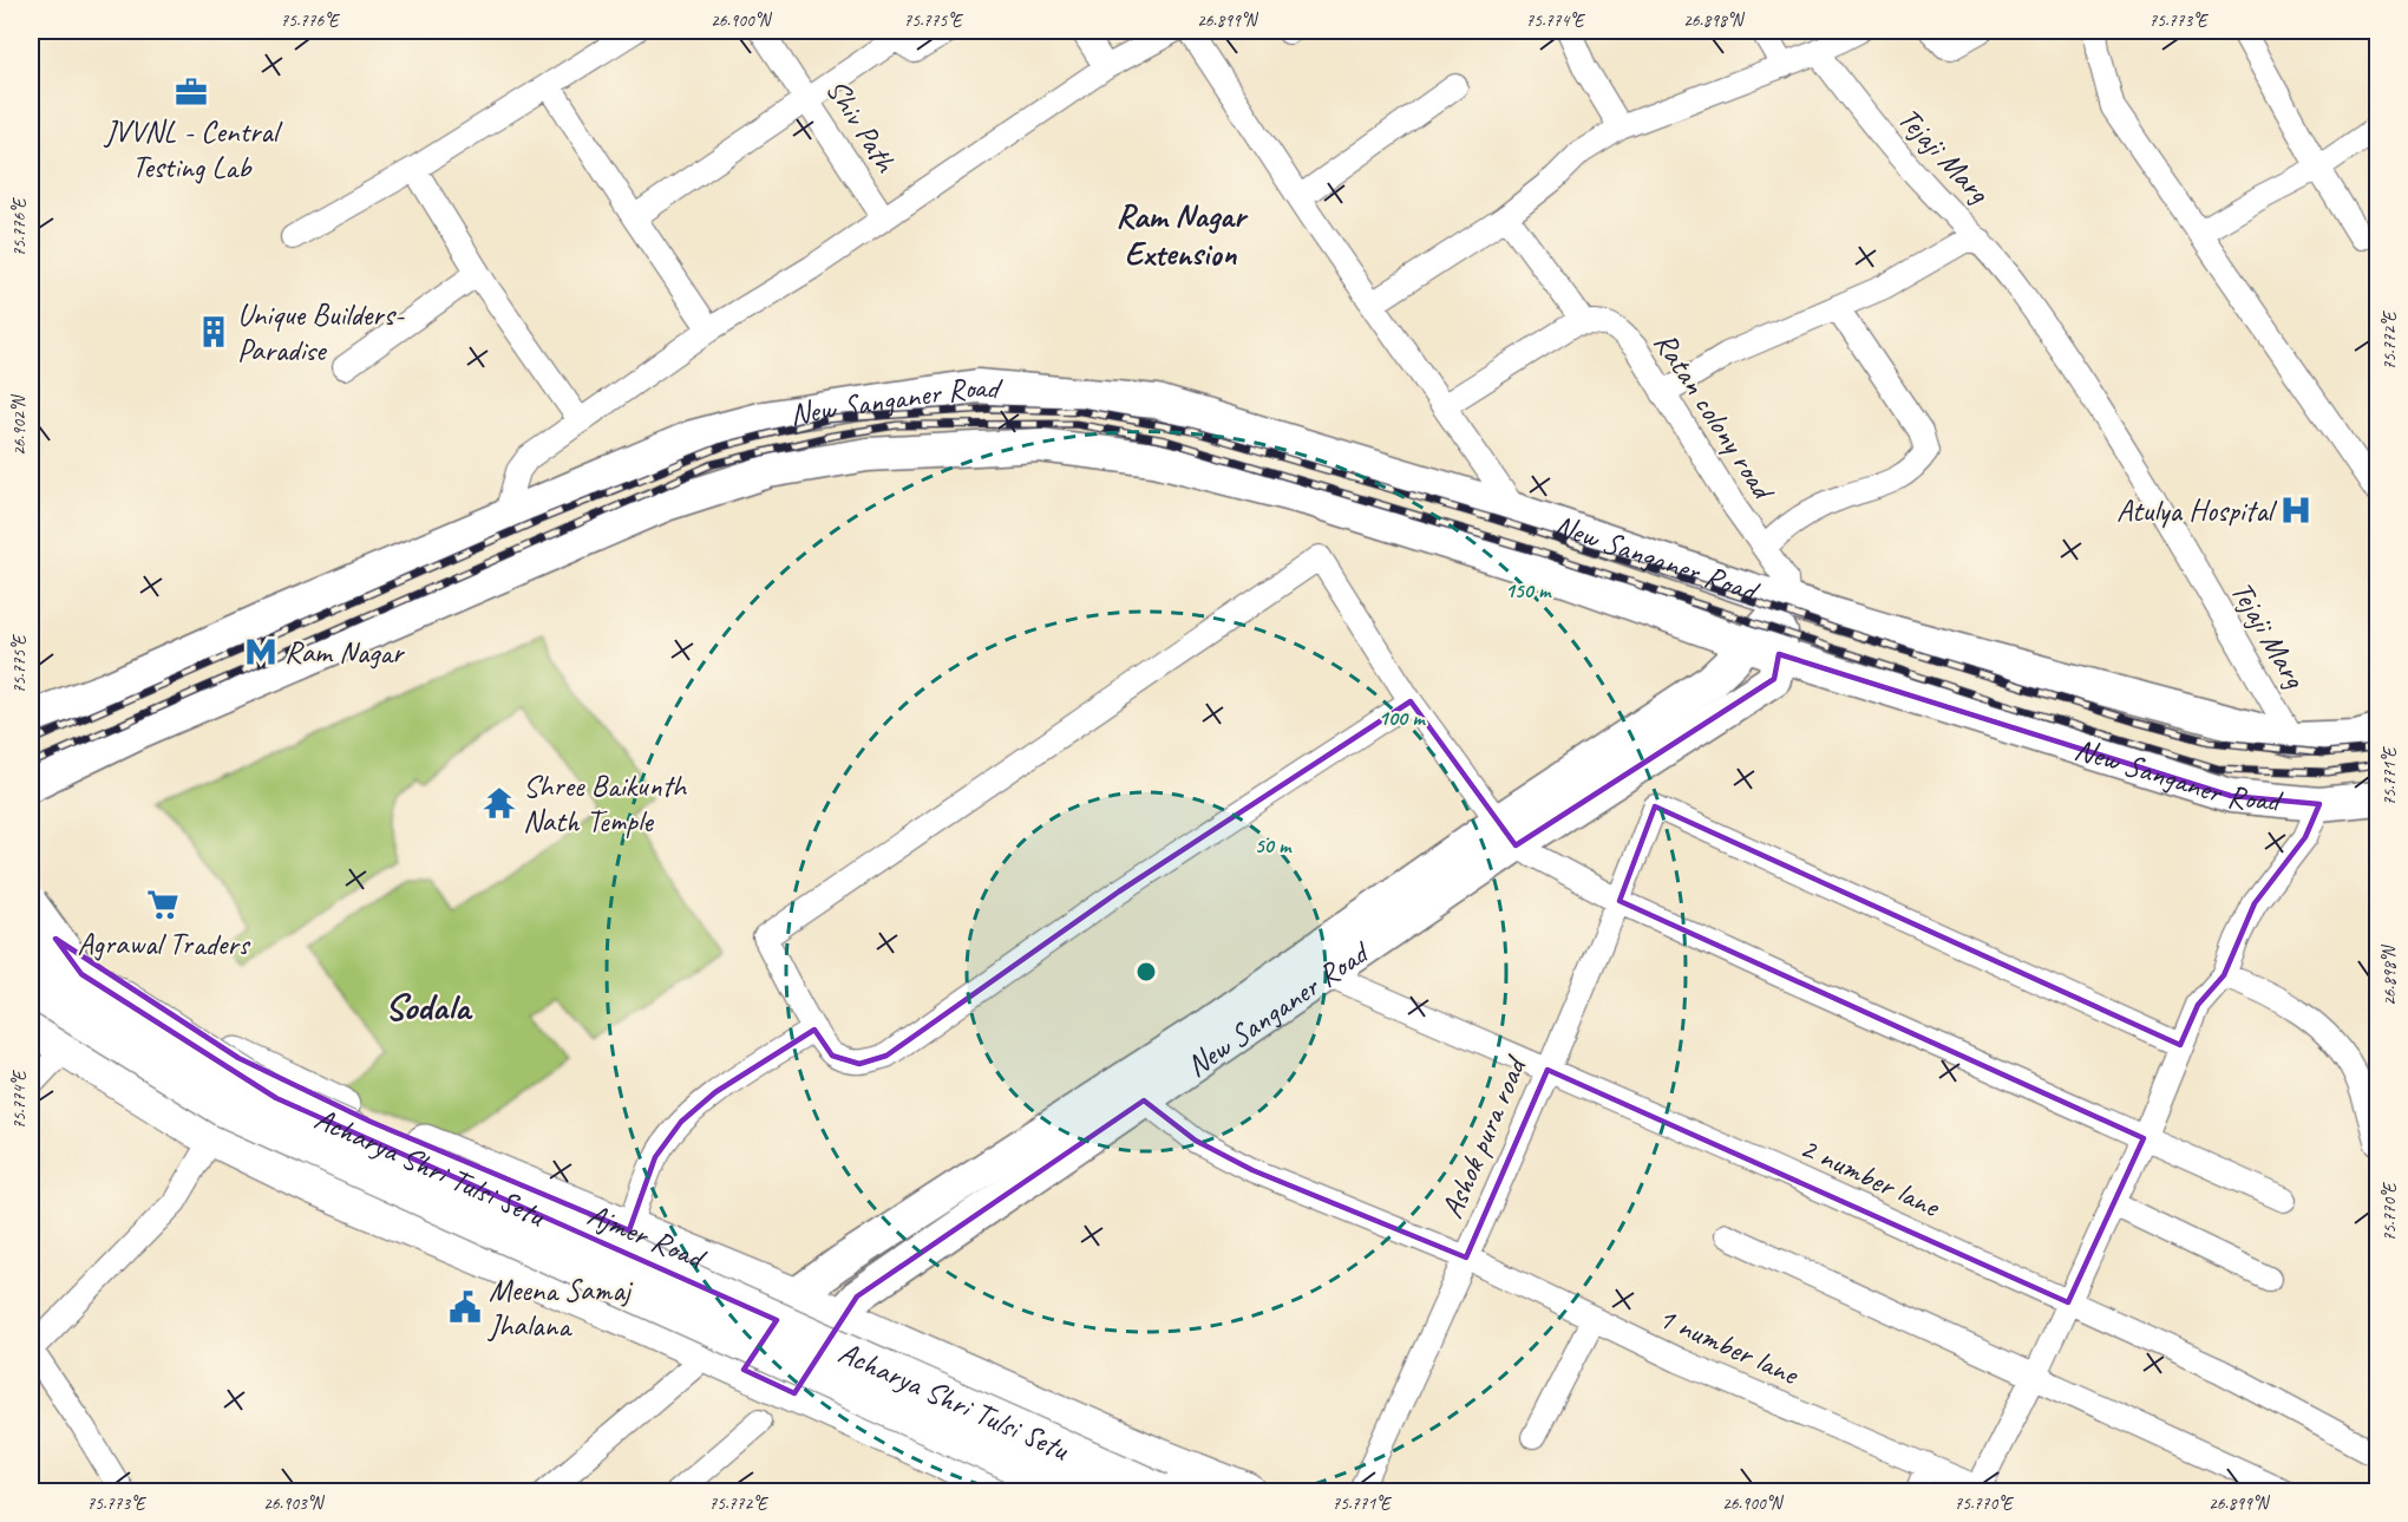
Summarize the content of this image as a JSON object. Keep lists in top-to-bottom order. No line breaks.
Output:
{"streets":{"highway":["Acharya Shri Tulsi Setu","Ajmer Road"],"main road":["New Sanganer Road"],"street":["Shiv Path","Tejaji Marg","Ratan colony road","Ashok pura road","2 number lane","1 number lane"]},"crossings":[["Tejaji Marg","New Sanganer Road"],["New Sanganer Road","Ratan colony road"],["New Sanganer Road","2 number lane"],["New Sanganer Road","Ajmer Road"],["New Sanganer Road","1 number lane"],["Ashok pura road","2 number lane"],["Ashok pura road","1 number lane"]],"districts":["Ram Nagar Extension","Sodala"],"places":{"office":["JVVNL - Central Testing Lab"],"building":["Unique Builders- Paradise"],"hospital":["Atulya Hospital"],"metro station":["Ram Nagar"],"temple":["Shree Baikunth Nath Temple"],"supermarket":["Agrawal Traders"],"public building":["Meena Samaj Jhalana"]},"coordinates":["75.776°E","26.900°N","75.775°E","26.899°N","75.774°E","26.898°N","75.773°E","75.772°E","26.902°N","75.771°E","75.770°E","26.903°N"],"rings":["150 m","100 m","50 m"]}
